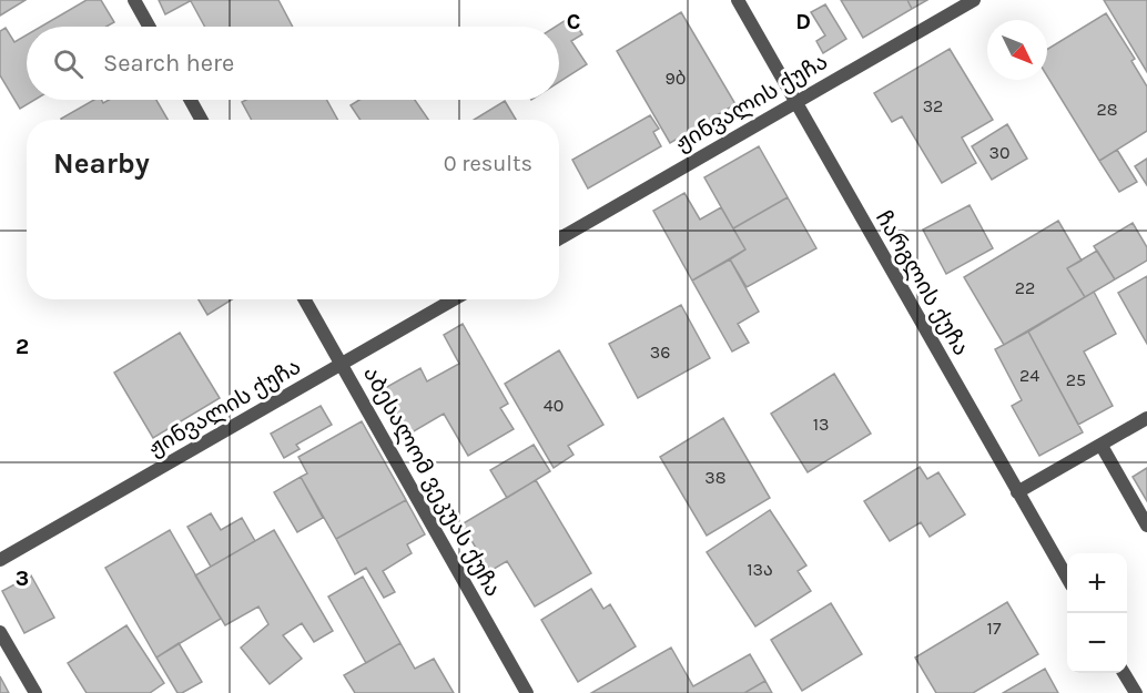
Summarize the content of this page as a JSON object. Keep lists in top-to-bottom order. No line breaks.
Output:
{"streets":{"street":["ჟინვალის ქუჩა","ჩარგლის ქუჩა","აბესალომ ვეკუას ქუჩა"]},"crossings":[["ჟინვალის ქუჩა","ჩარგლის ქუჩა"],["ჟინვალის ქუჩა","აბესალომ ვეკუას ქუჩა"]],"house_numbers":["9ბ","32","28","30","22","36","24","25","40","13","38","13ა","17"],"north":"bottom right","page":{"search":"Search here","heading":["Nearby","0 results"],"map_buttons":["+","−"]},"grid":{"columns":["C","D"],"rows":["2","3"]}}
